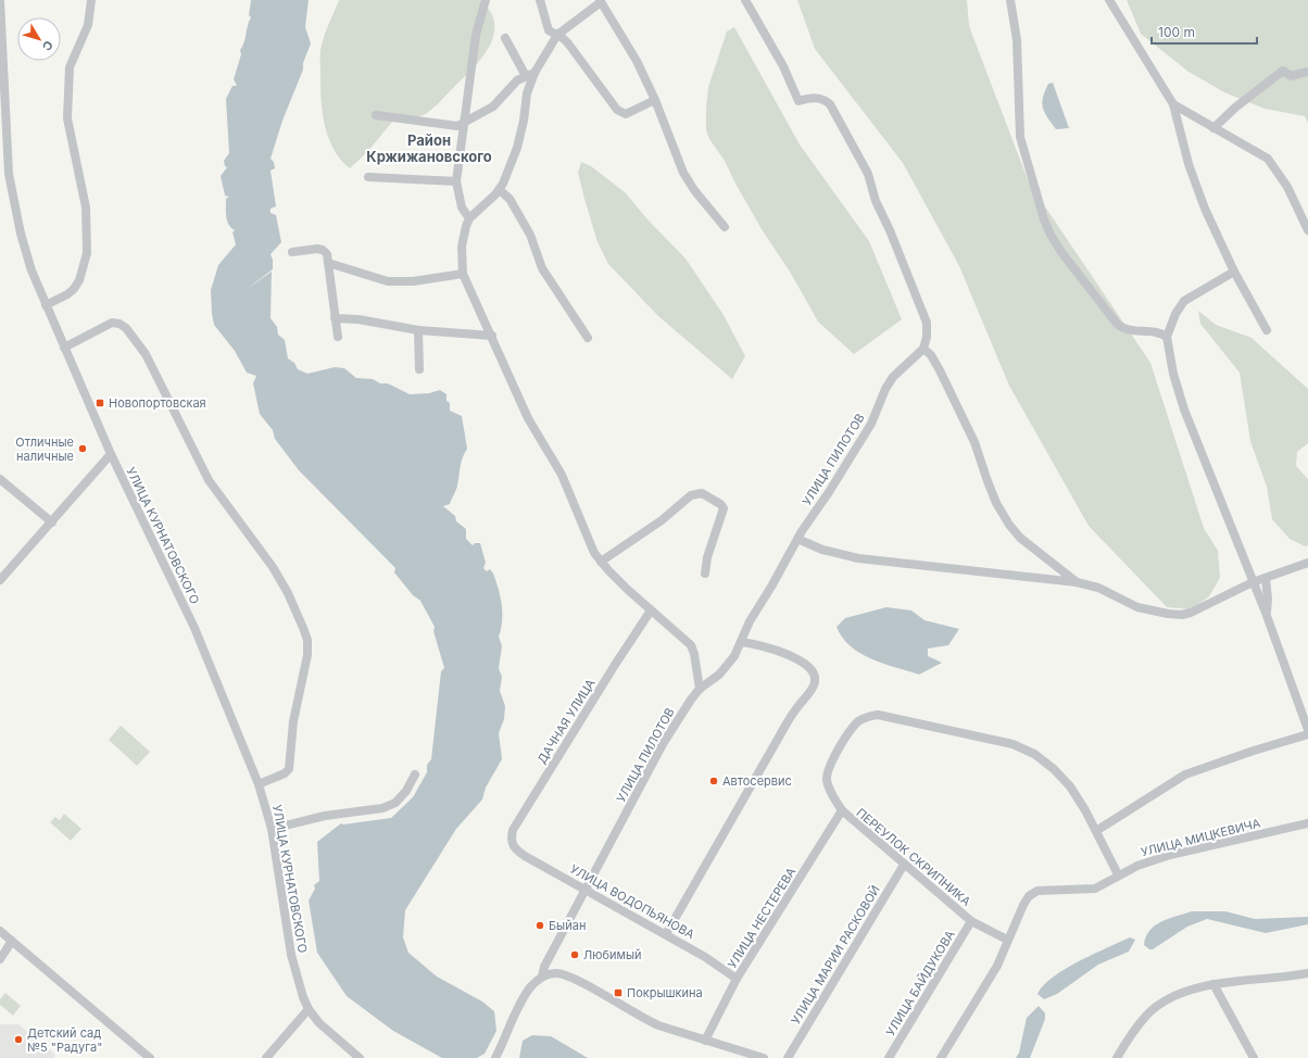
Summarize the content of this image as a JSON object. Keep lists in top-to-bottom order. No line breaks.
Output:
{"streets":{"street":["УЛИЦА ПИЛОТОВ","УЛИЦА КУРНАТОВСКОГО","ДАЧНАЯ УЛИЦА","УЛИЦА МИЦКЕВИЧА","ПЕРЕУЛОК СКРИПНИКА","УЛИЦА ВОДОПЬЯНОВА","УЛИЦА НЕСТЕРЕВА","УЛИЦА МАРИИ РАСКОВОЙ","УЛИЦА БАЙДУКОВА"]},"crossings":[["УЛИЦА ПИЛОТОВ","УЛИЦА ВОДОПЬЯНОВА"],["ДАЧНАЯ УЛИЦА","УЛИЦА ВОДОПЬЯНОВА"],["УЛИЦА МИЦКЕВИЧА","ПЕРЕУЛОК СКРИПНИКА"],["ПЕРЕУЛОК СКРИПНИКА","УЛИЦА НЕСТЕРЕВА"],["ПЕРЕУЛОК СКРИПНИКА","УЛИЦА МАРИИ РАСКОВОЙ"],["ПЕРЕУЛОК СКРИПНИКА","УЛИЦА БАЙДУКОВА"],["УЛИЦА ВОДОПЬЯНОВА","УЛИЦА НЕСТЕРЕВА"]],"districts":["Район Кржижановского"],"places":{"transit":["Новопортовская","Покрышкина"],"other":["Отличные наличные","Автосервис","Быйан","Любимый","Детский сад №5 \"Радуга\""]},"scale_bar":"100 m","north":"bottom right"}
